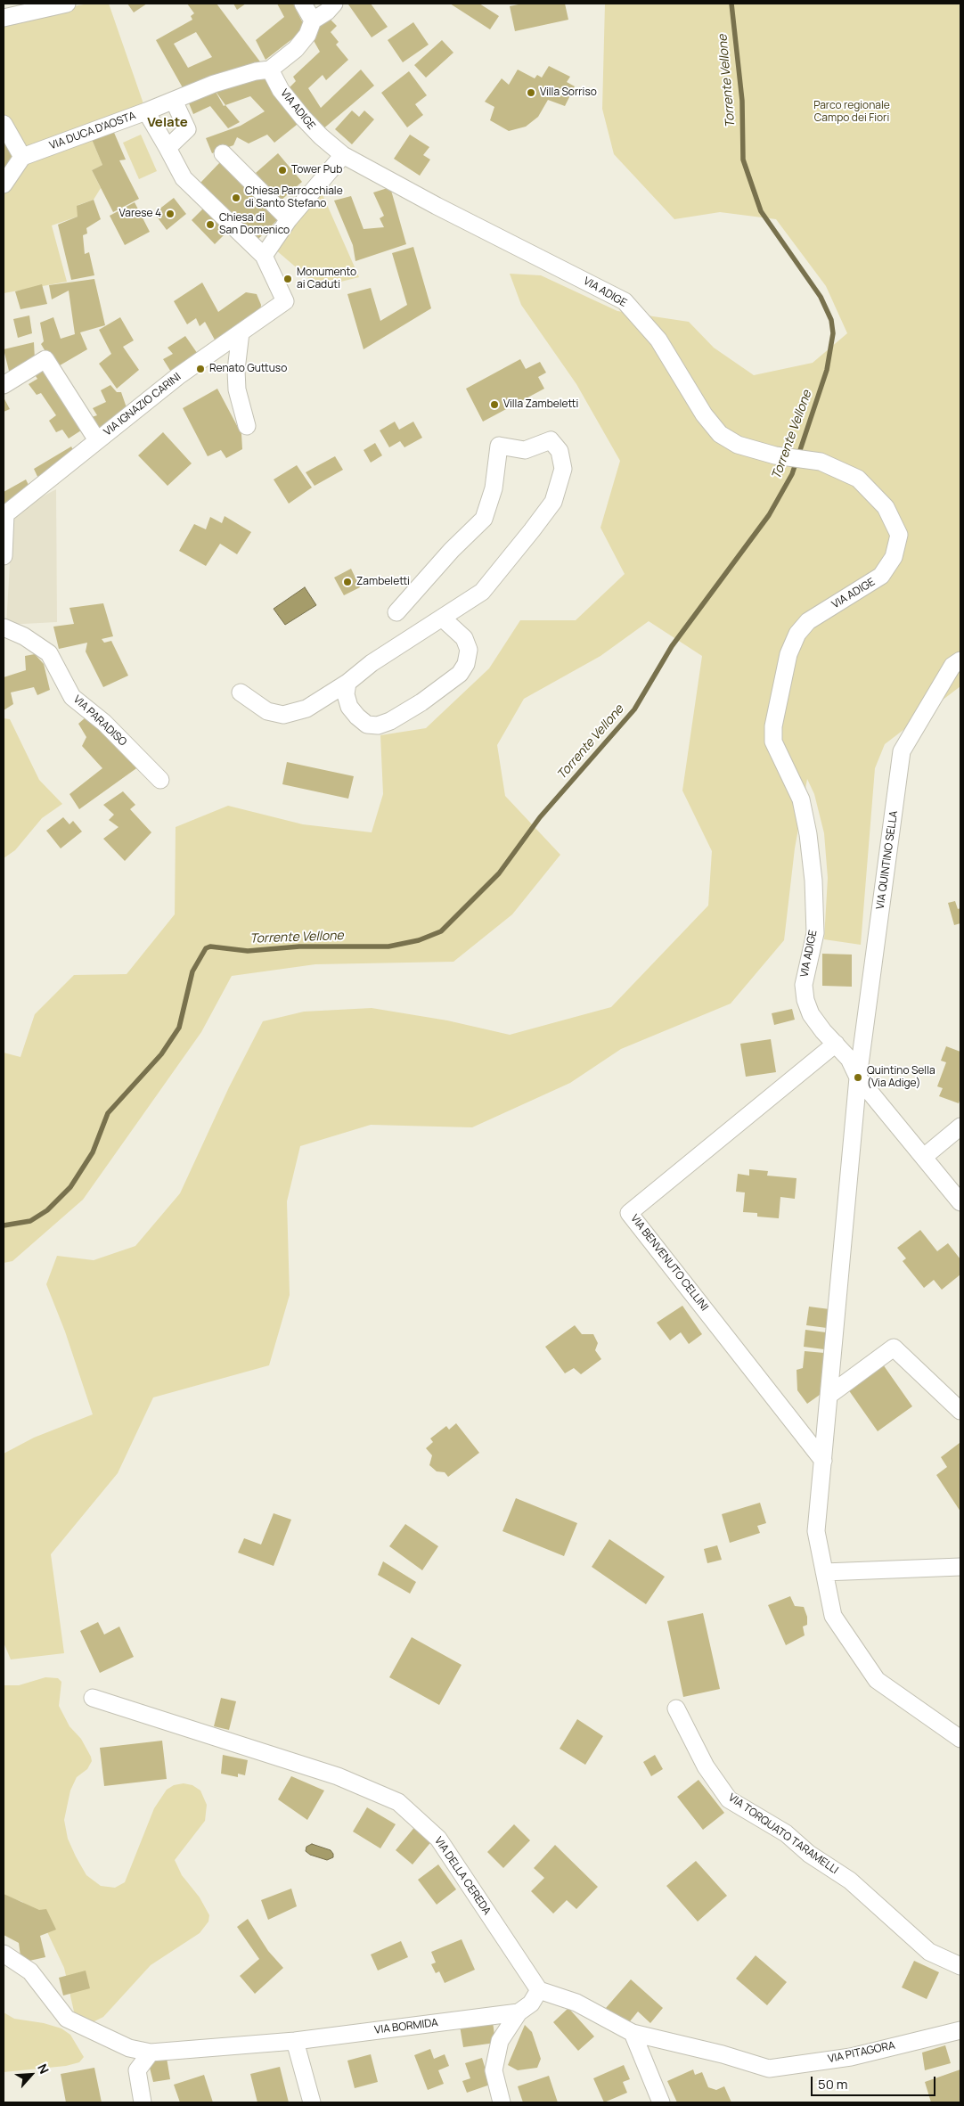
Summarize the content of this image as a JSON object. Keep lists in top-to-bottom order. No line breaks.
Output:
{"streets":{"street":["VIA ADIGE","VIA DUCA D'AOSTA","VIA IGNAZIO CARINI","VIA PARADISO","VIA QUINTINO SELLA","VIA BENVENUTO CELLINI","VIA TORQUATO TARAMELLI","VIA DELLA CEREDA","VIA BORMIDA","VIA PITAGORA"]},"crossings":[["VIA ADIGE","VIA DUCA D'AOSTA"],["VIA ADIGE","VIA QUINTINO SELLA"],["VIA ADIGE","VIA BENVENUTO CELLINI"]],"districts":["Velate"],"water":["Torrente Vellone"],"parks":["Parco regionale Campo dei Fiori"],"places":["Villa Sorriso","Tower Pub","Chiesa Parrocchiale di Santo Stefano","Varese 4","Chiesa di San Domenico","Monumento ai Caduti","Renato Guttuso","Villa Zambeletti","Zambeletti","Quintino Sella (Via Adige)"],"scale_bar":"50 m","north":"top right"}
